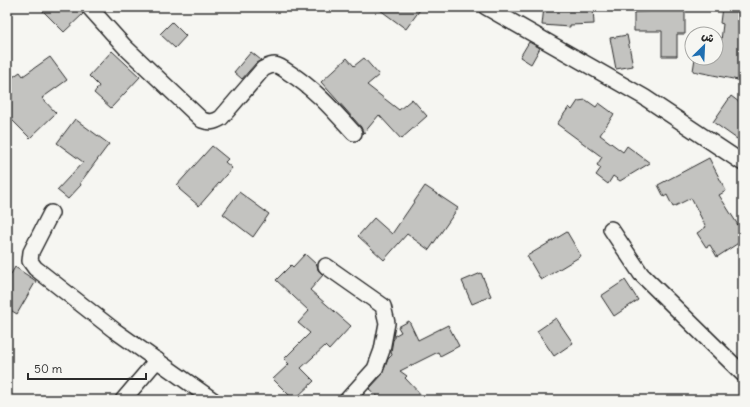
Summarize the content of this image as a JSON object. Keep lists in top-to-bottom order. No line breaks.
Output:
{"scale_bar":"50 m","north":"top right"}
